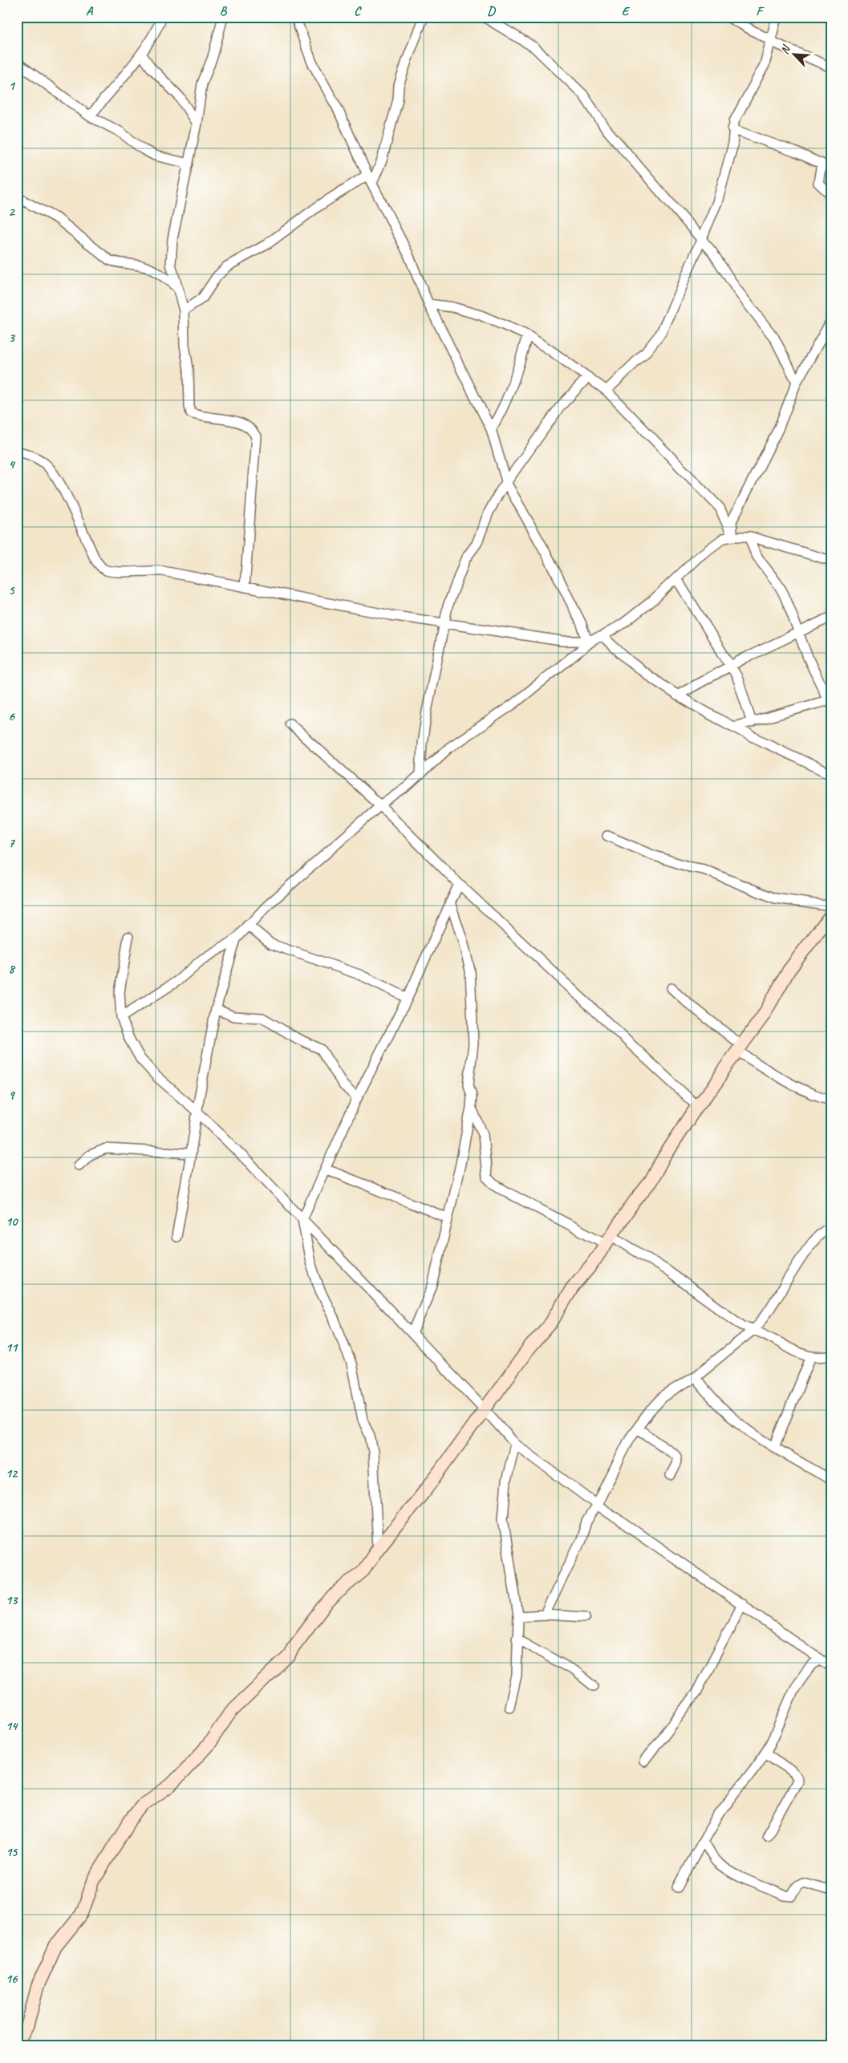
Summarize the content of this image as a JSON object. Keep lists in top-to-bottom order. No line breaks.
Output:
{"north":"top left","grid":{"columns":["A","B","C","D","E","F"],"rows":["1","2","3","4","5","6","7","8","9","10","11","12","13","14","15","16"]}}
